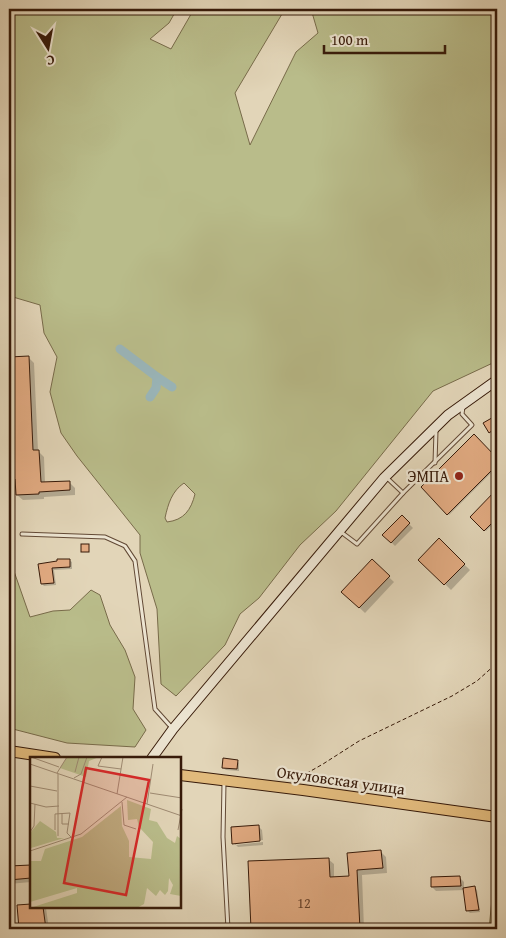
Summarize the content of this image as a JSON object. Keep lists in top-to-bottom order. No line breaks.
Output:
{"streets":{"main road":["Окуловская улица"]},"places":["ЭМПА"],"house_numbers":["12"],"scale_bar":"100 m","north":"bottom"}
